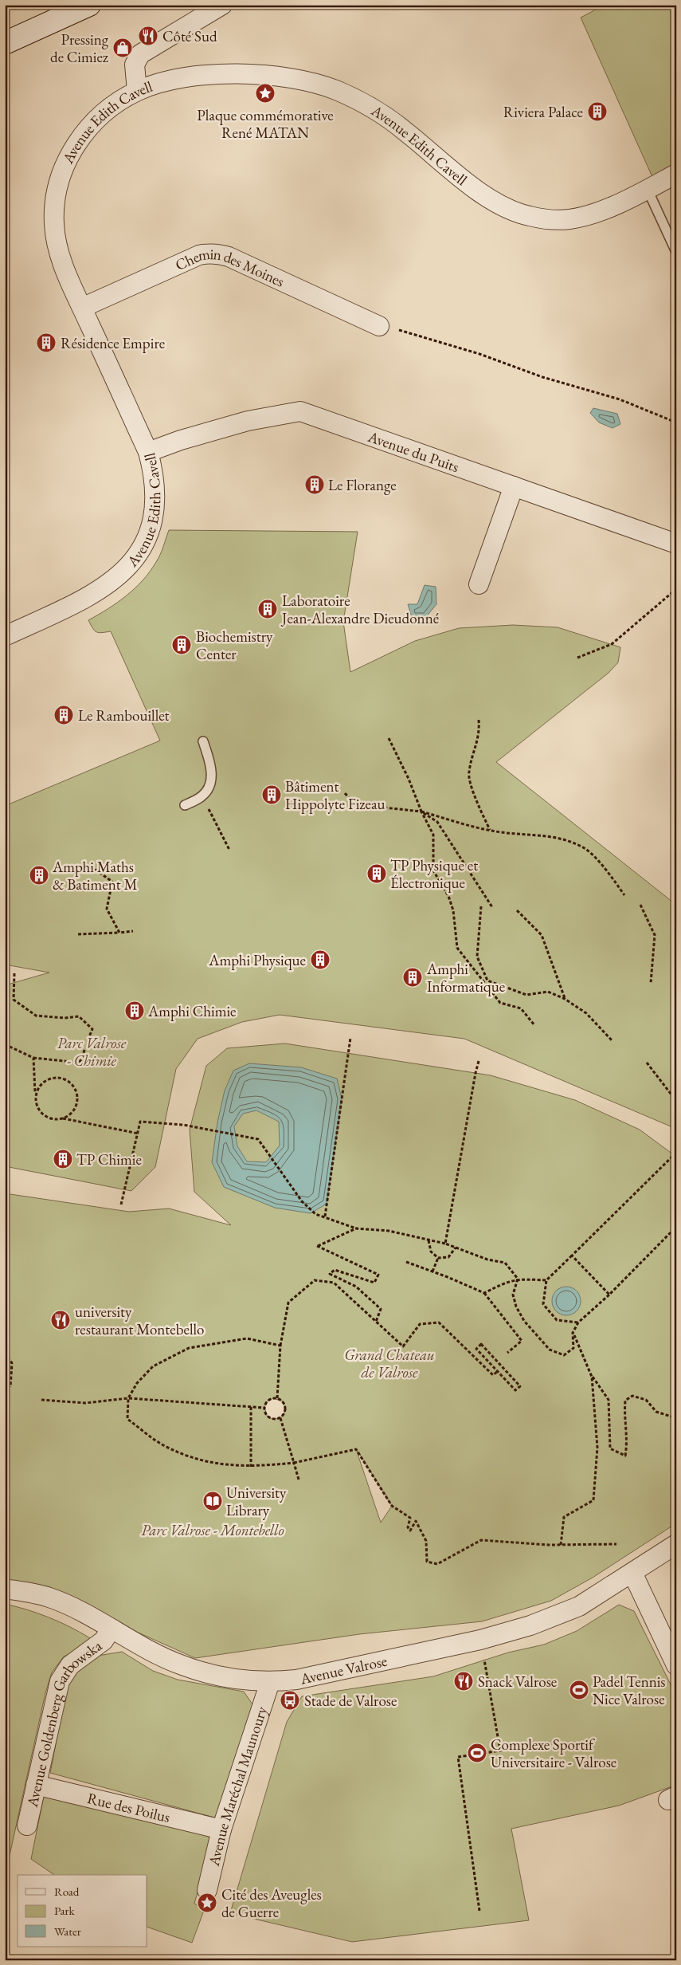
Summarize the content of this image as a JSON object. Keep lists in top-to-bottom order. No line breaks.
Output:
{"streets":{"street":["Avenue Edith Cavell","Chemin des Moines","Avenue du Puits","Avenue Valrose","Avenue Goldenberg Garbowska","Avenue Maréchal Maunoury","Rue des Poilus"]},"crossings":[["Avenue Edith Cavell","Chemin des Moines"],["Avenue Edith Cavell","Avenue du Puits"],["Avenue Valrose","Avenue Goldenberg Garbowska"],["Avenue Valrose","Avenue Maréchal Maunoury"],["Avenue Goldenberg Garbowska","Rue des Poilus"],["Avenue Maréchal Maunoury","Rue des Poilus"]],"parks":["Parc Valrose - Chimie","Grand Chateau de Valrose","Parc Valrose - Montebello"],"places":{"restaurant":["Côté Sud","university restaurant Montebello","Snack Valrose"],"shop":["Pressing de Cimiez"],"place":["Plaque commémorative René MATAN","Cité des Aveugles de Guerre"],"building":["Riviera Palace","Résidence Empire","Le Florange","Laboratoire Jean-Alexandre Dieudonné","Biochemistry Center","Le Rambouillet","Bâtiment Hippolyte Fizeau","TP Physique et Électronique","Amphi Maths & Batiment M","Amphi Physique","Amphi Informatique","Amphi Chimie","TP Chimie"],"library":["University Library"],"sports":["Padel Tennis Nice Valrose","Complexe Sportif Universitaire - Valrose"],"bus stop":["Stade de Valrose"]},"legend":["Road","Park","Water"]}
